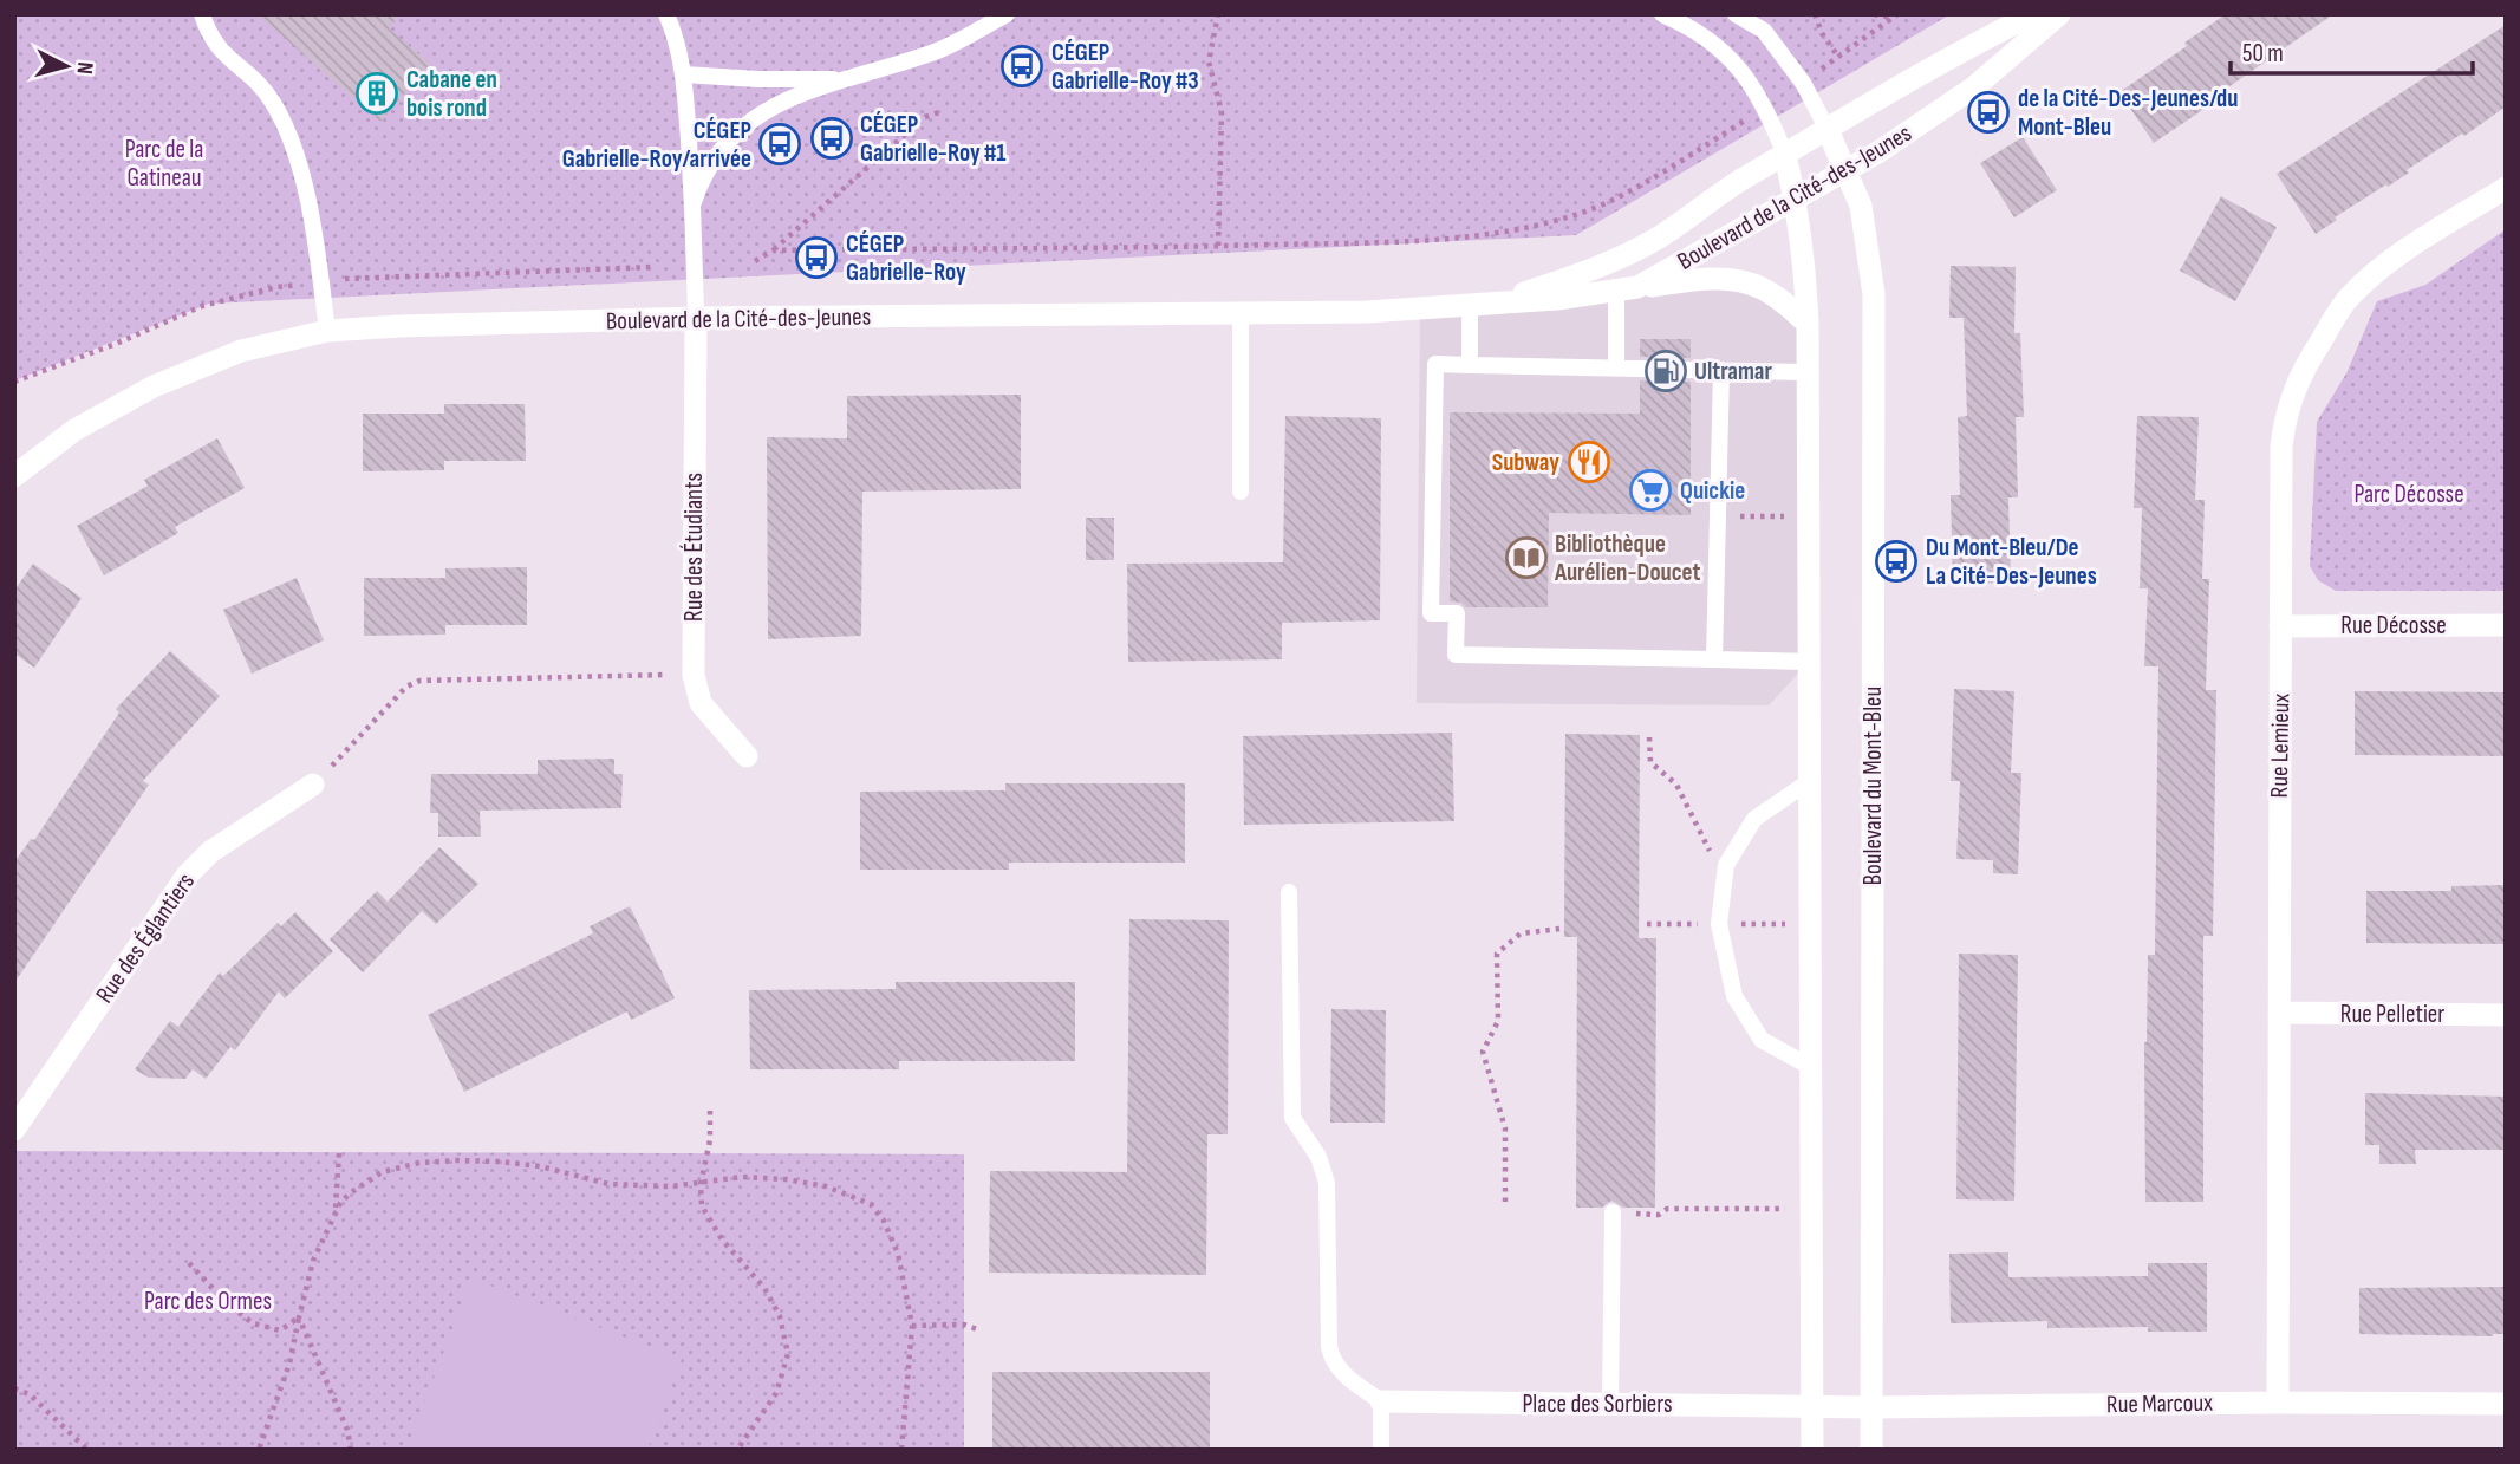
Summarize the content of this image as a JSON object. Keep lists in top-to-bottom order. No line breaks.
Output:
{"streets":{"street":["Boulevard de la Cité-des-Jeunes","Rue des Étudiants","Rue Décosse","Rue Lemieux","Boulevard du Mont-Bleu","Rue des Églantiers","Rue Pelletier","Place des Sorbiers","Rue Marcoux"]},"crossings":[["Boulevard de la Cité-des-Jeunes","Rue des Étudiants"],["Boulevard de la Cité-des-Jeunes","Boulevard du Mont-Bleu"],["Rue Décosse","Rue Lemieux"],["Rue Lemieux","Rue Pelletier"],["Rue Lemieux","Rue Marcoux"],["Boulevard du Mont-Bleu","Rue Marcoux"],["Place des Sorbiers","Rue Marcoux"]],"parks":["Parc de la Gatineau","Parc Décosse","Parc des Ormes"],"places":{"bus stop":["CÉGEP Gabrielle-Roy #3","de la Cité-Des-Jeunes/du Mont-Bleu","CÉGEP Gabrielle-Roy #1","CÉGEP Gabrielle-Roy/arrivée","CÉGEP Gabrielle-Roy","Du Mont-Bleu/De La Cité-Des-Jeunes"],"building":["Cabane en bois rond"],"fuel station":["Ultramar"],"restaurant":["Subway"],"supermarket":["Quickie"],"library":["Bibliothèque Aurélien-Doucet"]},"scale_bar":"50 m","north":"right"}
